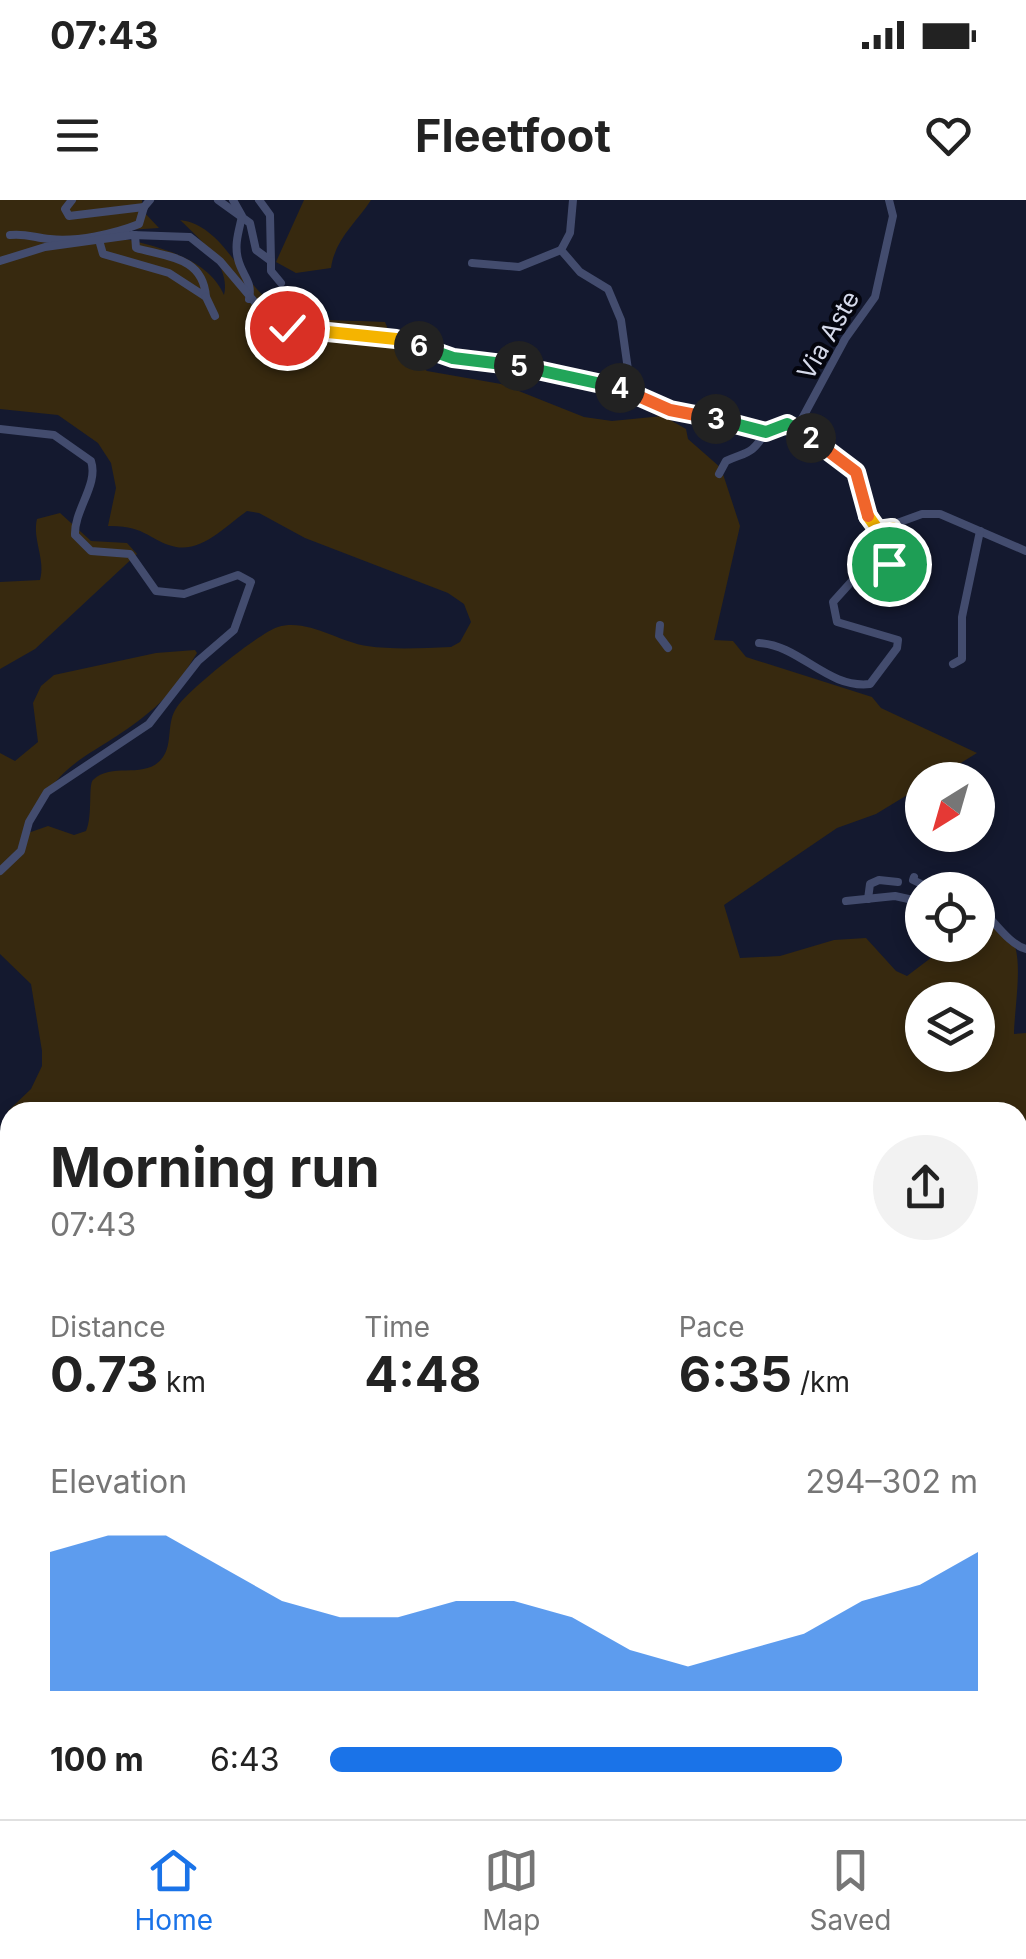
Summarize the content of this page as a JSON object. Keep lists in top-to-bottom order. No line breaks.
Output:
{"streets":{"street":["Via Aste"]},"north":"bottom left","page":{"status":"07:43","header":"Fleetfoot","pins":["6","5","4","3","2"],"heading":["Morning run","07:43"],"stats":[["Distance","0.73 km"],["Time","4:48"],["Pace","6:35 /km"]],"chart":["Elevation","294–302 m"],"list":[{"name":"100 m","note":"6:43"}],"tabs":["Home","Map","Saved"]}}
